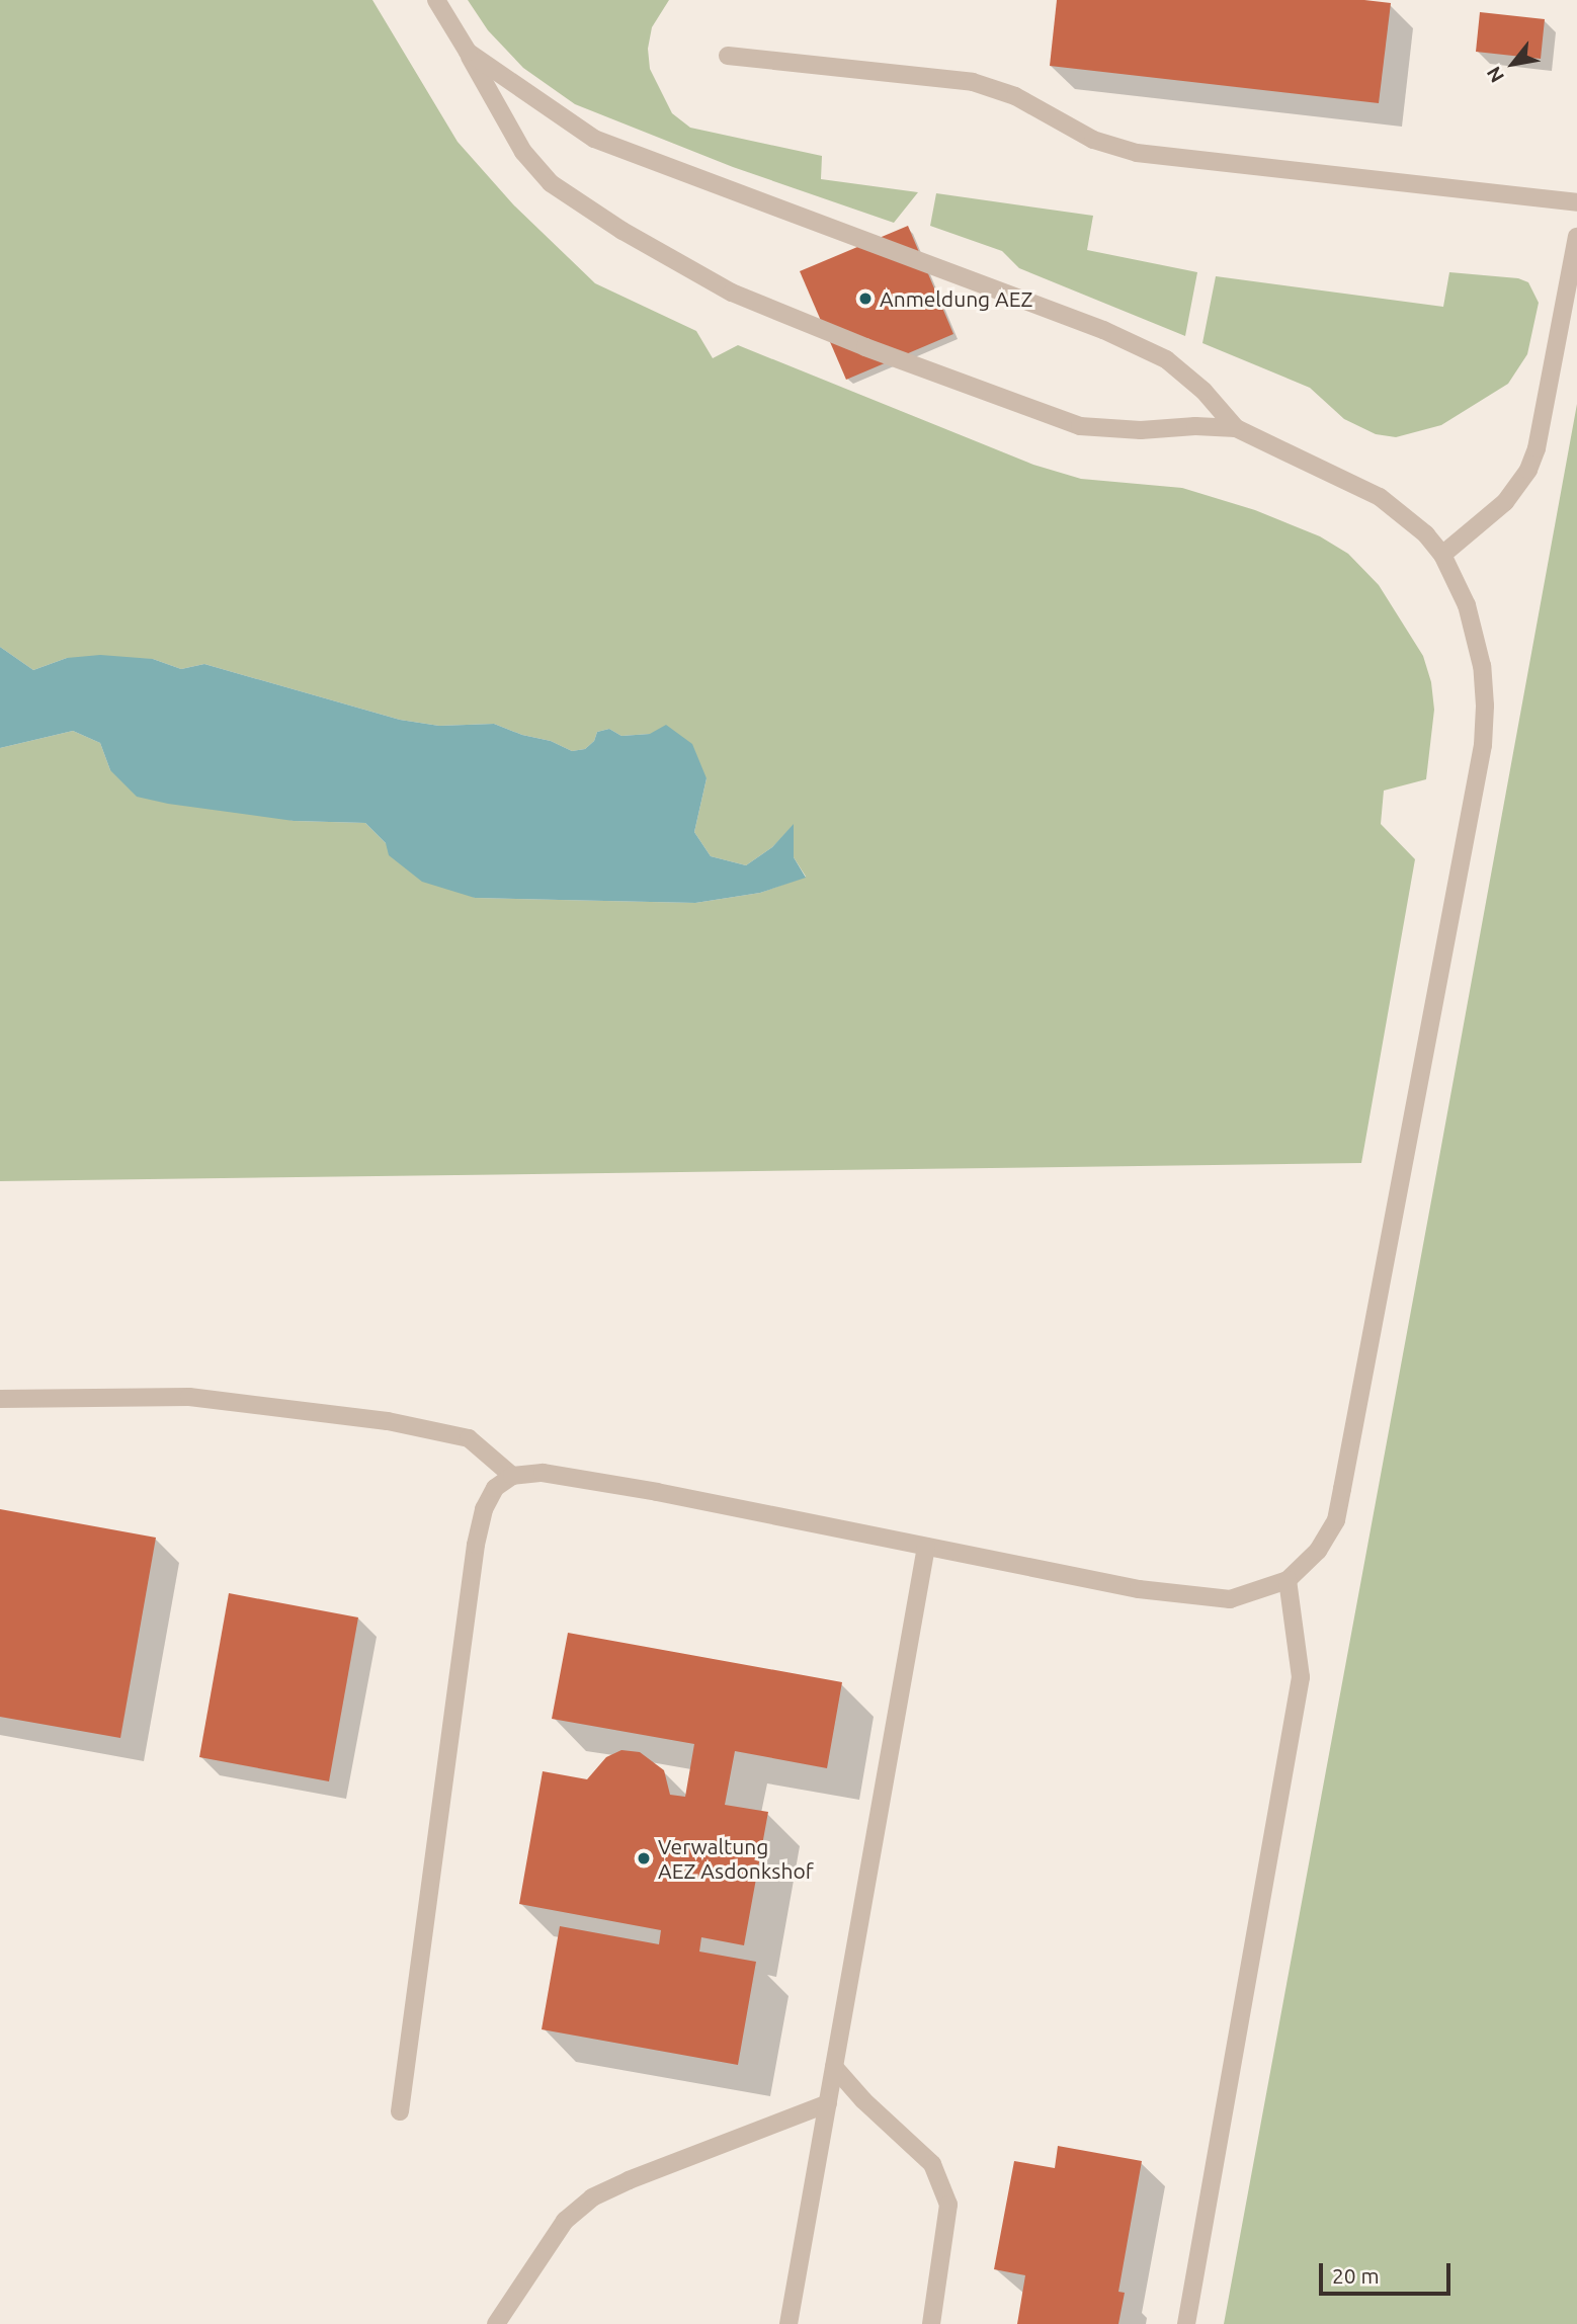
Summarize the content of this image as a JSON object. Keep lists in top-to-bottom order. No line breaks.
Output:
{"places":["Anmeldung AEZ","Verwaltung AEZ Asdonkshof"],"scale_bar":"20 m","north":"bottom left"}
